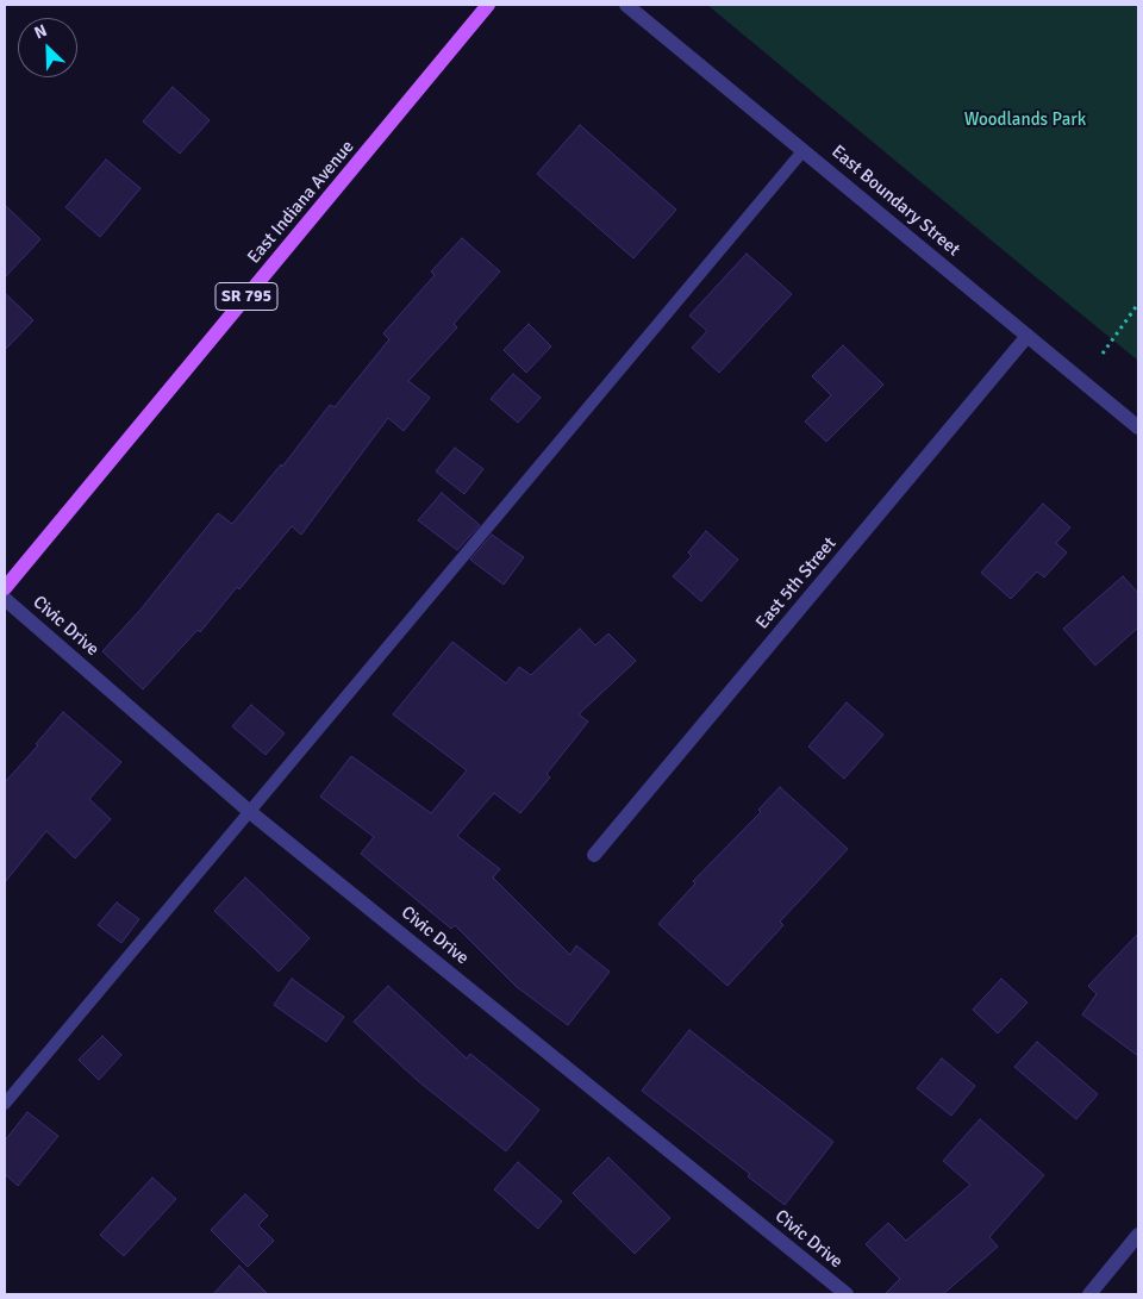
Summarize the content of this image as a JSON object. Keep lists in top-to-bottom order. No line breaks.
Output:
{"streets":{"main road":["East Indiana Avenue","SR 795"],"street":["East Boundary Street","East 5th Street","Civic Drive"]},"crossings":[["East Boundary Street","East 5th Street"]],"parks":["Woodlands Park"],"north":"top left"}
